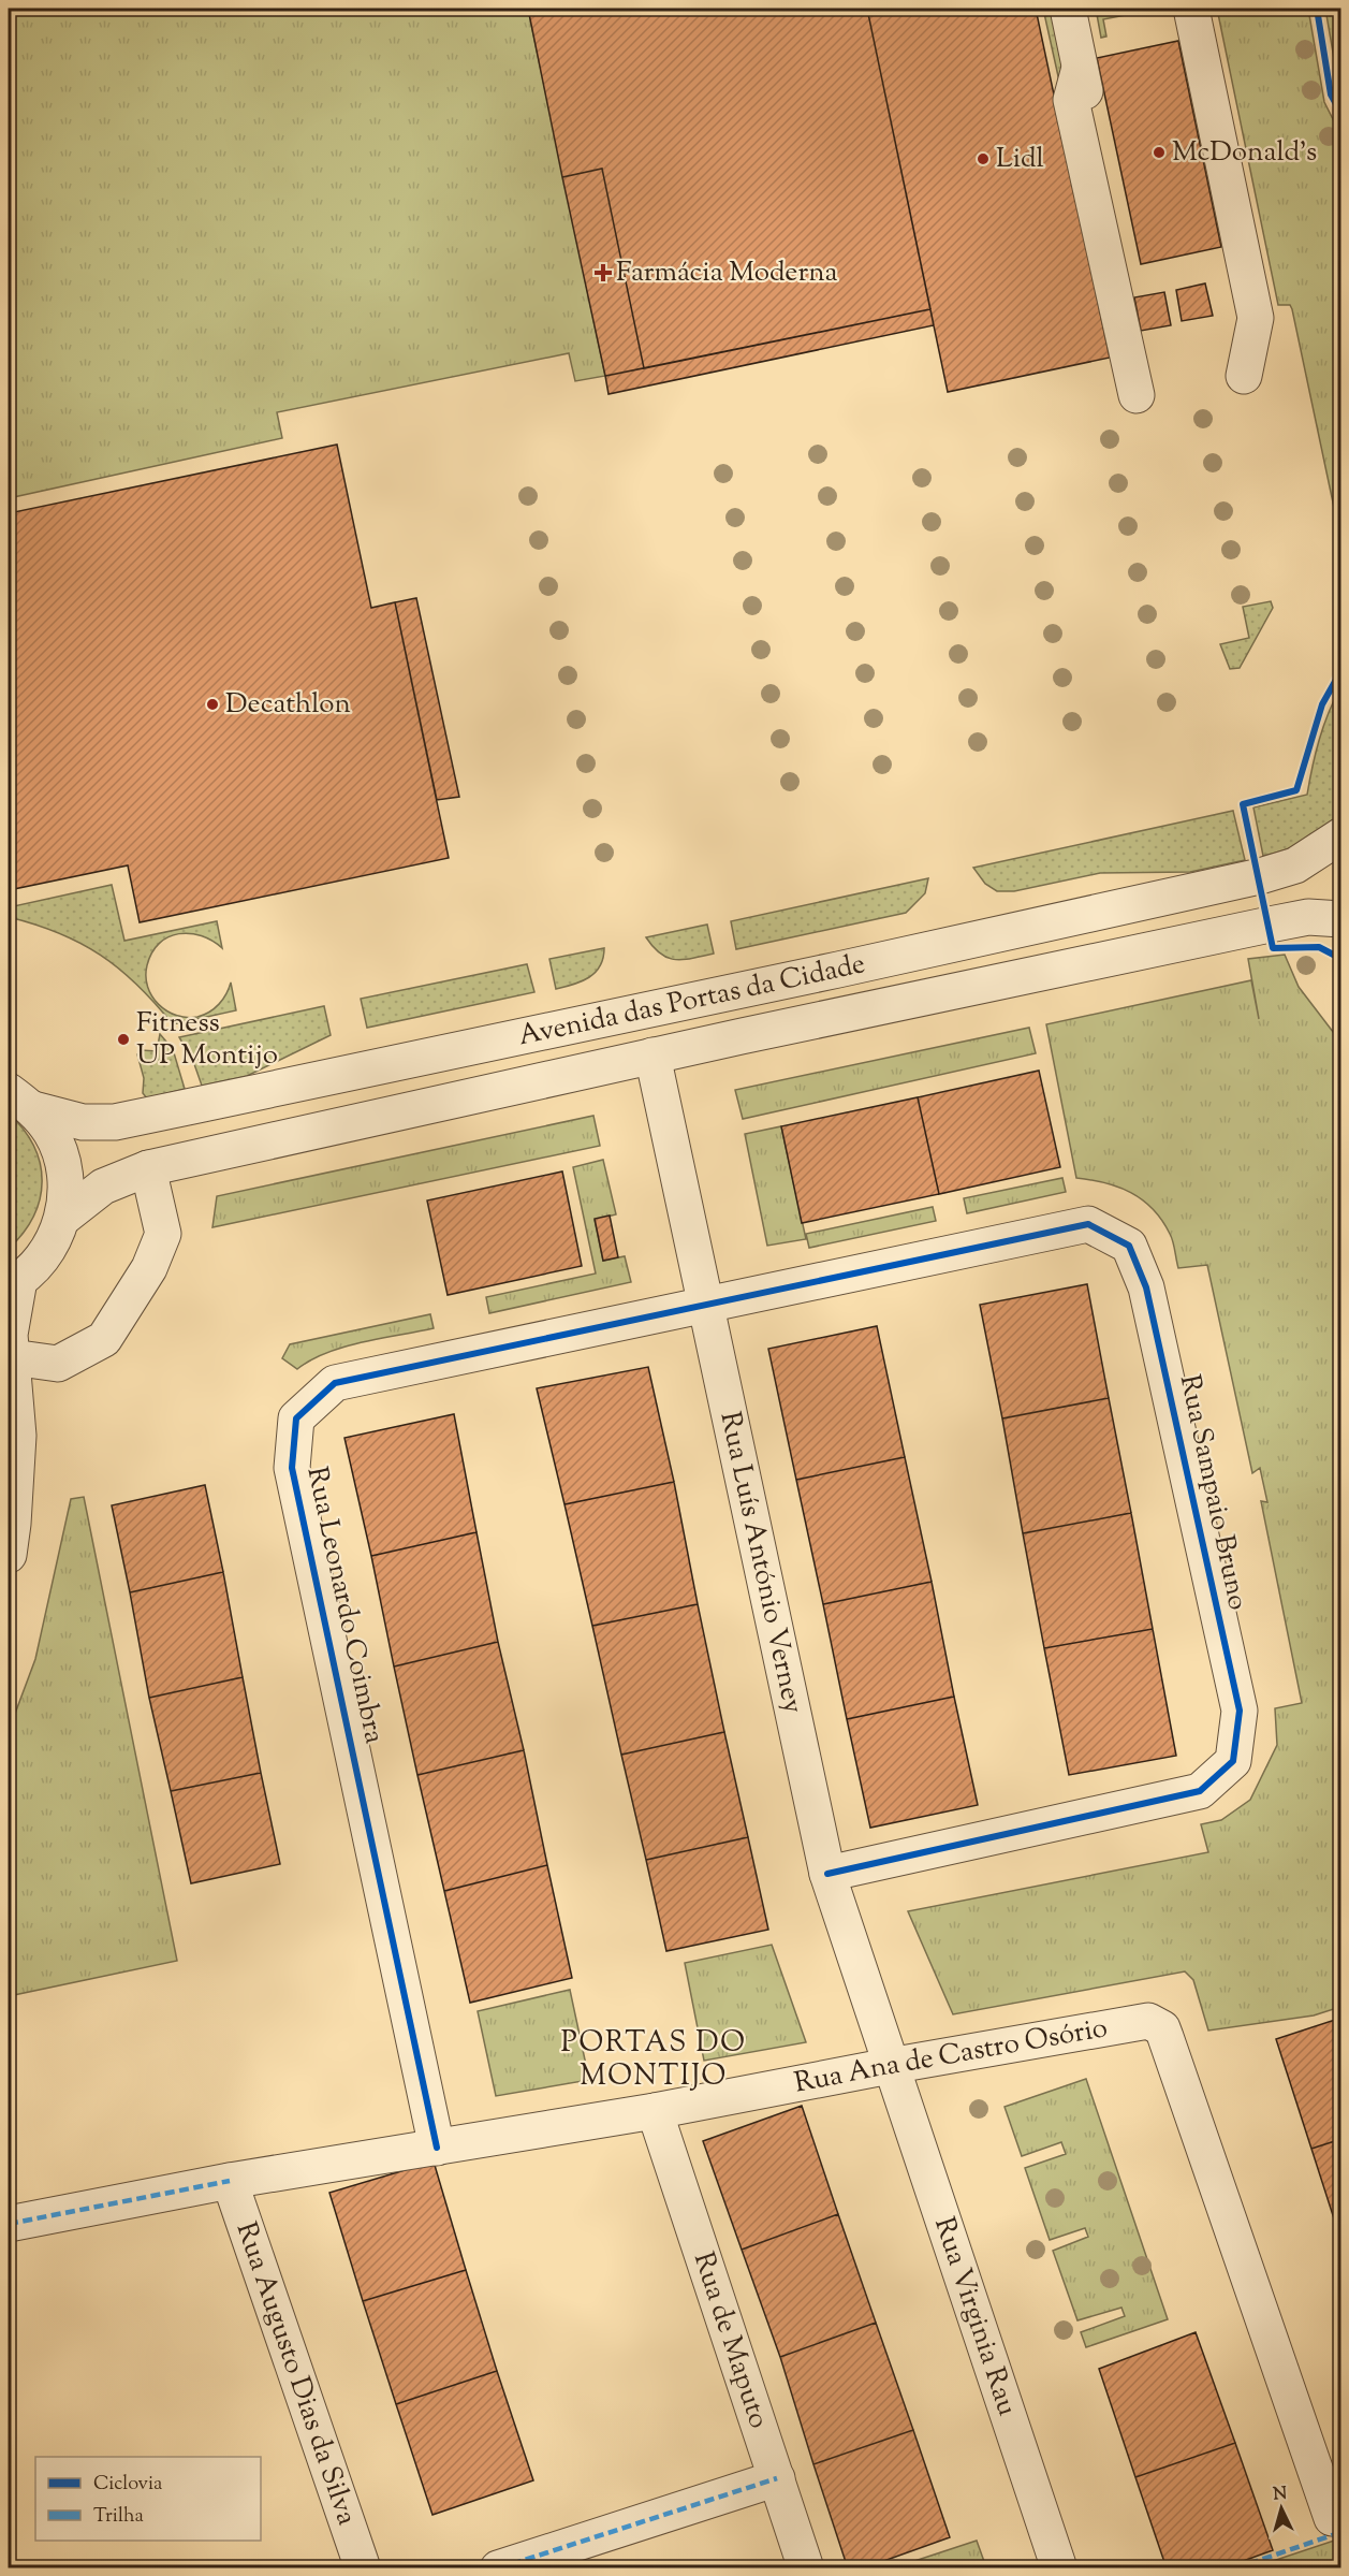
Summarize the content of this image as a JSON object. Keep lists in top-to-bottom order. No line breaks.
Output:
{"streets":{"street":["Avenida das Portas da Cidade","Rua Sampaio Bruno","Rua Luís António Verney","Rua Leonardo Coimbra","Rua Ana de Castro Osório","Rua Virginia Rau","Rua de Maputo","Rua Augusto Dias da Silva"]},"crossings":[["Avenida das Portas da Cidade","Rua Luís António Verney"],["Rua Sampaio Bruno","Rua Luís António Verney"],["Rua Sampaio Bruno","Rua Leonardo Coimbra"],["Rua Luís António Verney","Rua Leonardo Coimbra"],["Rua Luís António Verney","Rua Ana de Castro Osório"],["Rua Luís António Verney","Rua Virginia Rau"],["Rua Leonardo Coimbra","Rua Ana de Castro Osório"],["Rua Ana de Castro Osório","Rua Virginia Rau"],["Rua Ana de Castro Osório","Rua de Maputo"],["Rua Ana de Castro Osório","Rua Augusto Dias da Silva"]],"districts":["PORTAS DO MONTIJO"],"places":{"other":["McDonald's","Lidl","Decathlon","Fitness UP Montijo"],"health":["Farmácia Moderna"]},"legend":["Ciclovia","Trilha"],"north":"top"}
